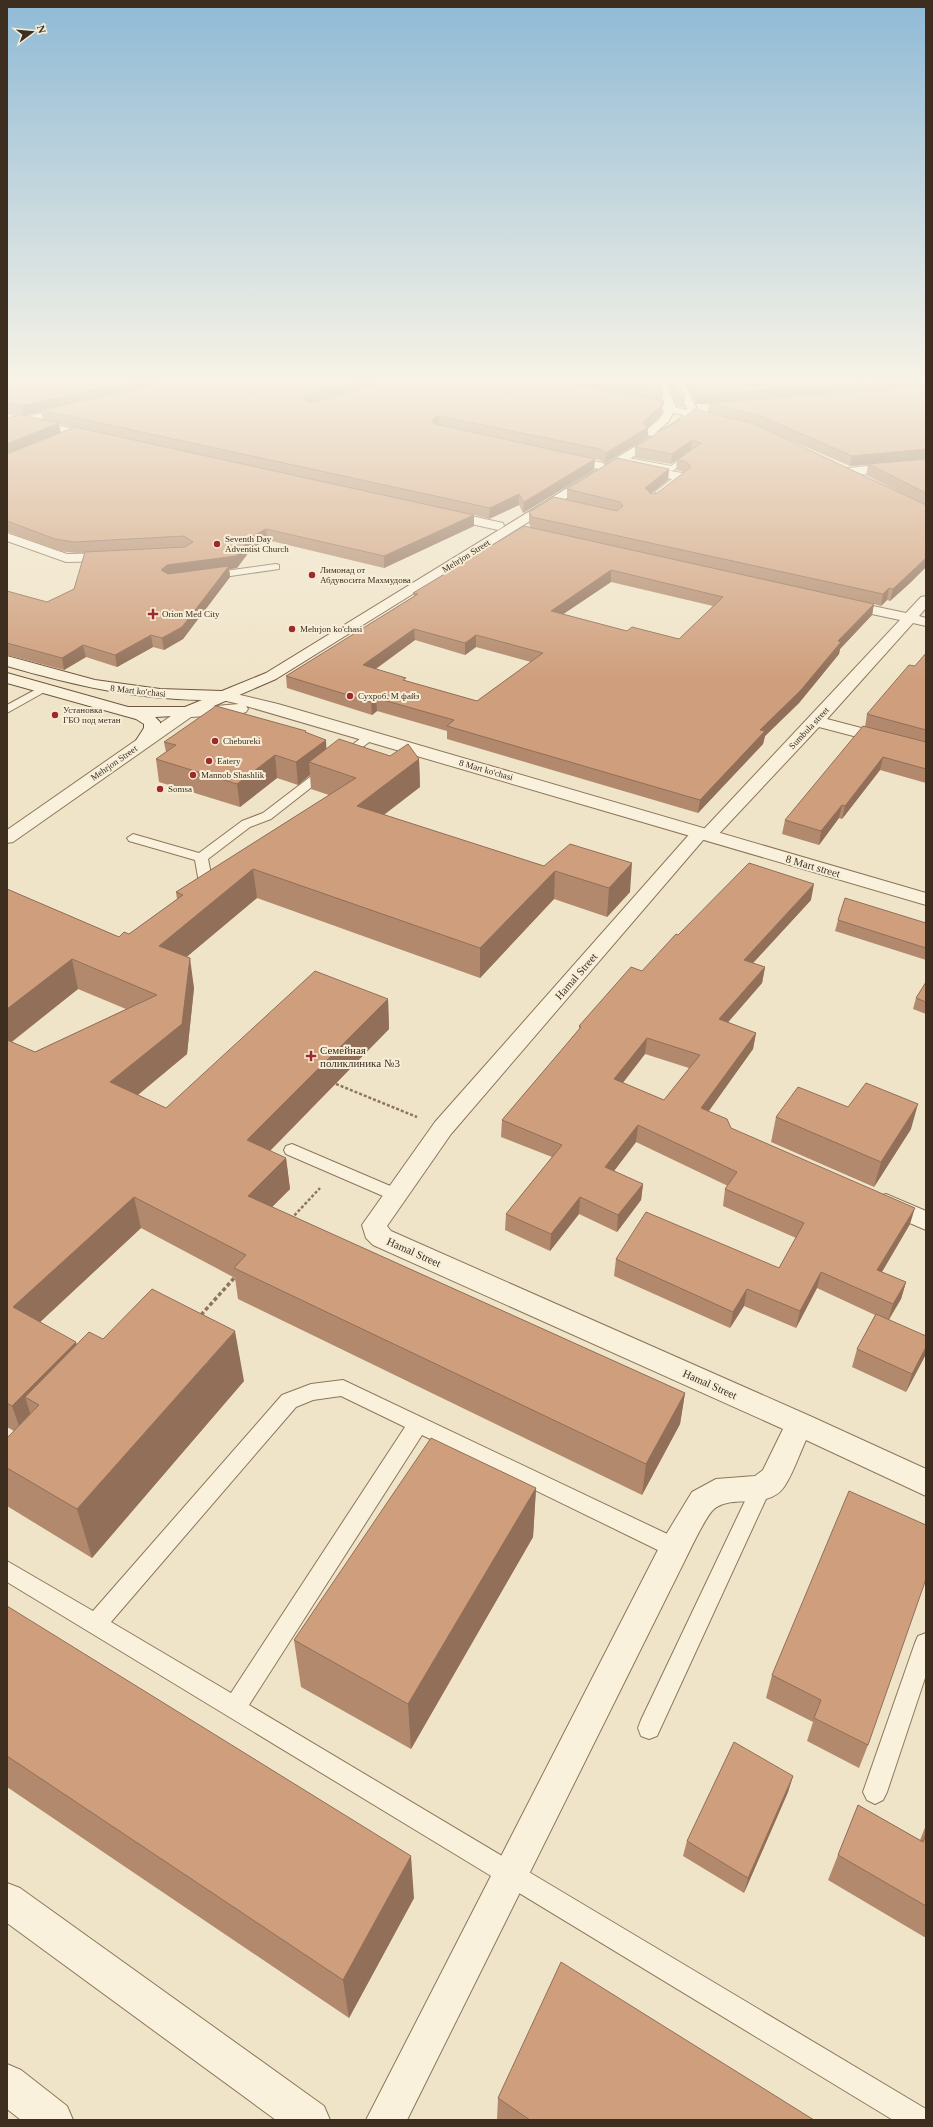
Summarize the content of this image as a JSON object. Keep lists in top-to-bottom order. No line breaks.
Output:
{"streets":{"street":["Mehrjon Street","8 Mart ko'chasi","Sumbula street","8 Mart street","Hamal Street"]},"crossings":[["Mehrjon Street","8 Mart ko'chasi"],["8 Mart ko'chasi","Sumbula street"],["8 Mart ko'chasi","8 Mart street"],["8 Mart ko'chasi","Hamal Street"],["Sumbula street","8 Mart street"],["Sumbula street","Hamal Street"],["8 Mart street","Hamal Street"]],"places":{"other":["Seventh Day Adventist Church","Лимонад от Абдувосита Махмудова","Mehrjon ko'chasi","Сухроб. М файз","Установка ГБО под метан","Chebureki","Eatery","Mannob Shashlik","Somsa"],"health":["Orion Med City","Семейная поликлиника №3"]},"north":"right"}
